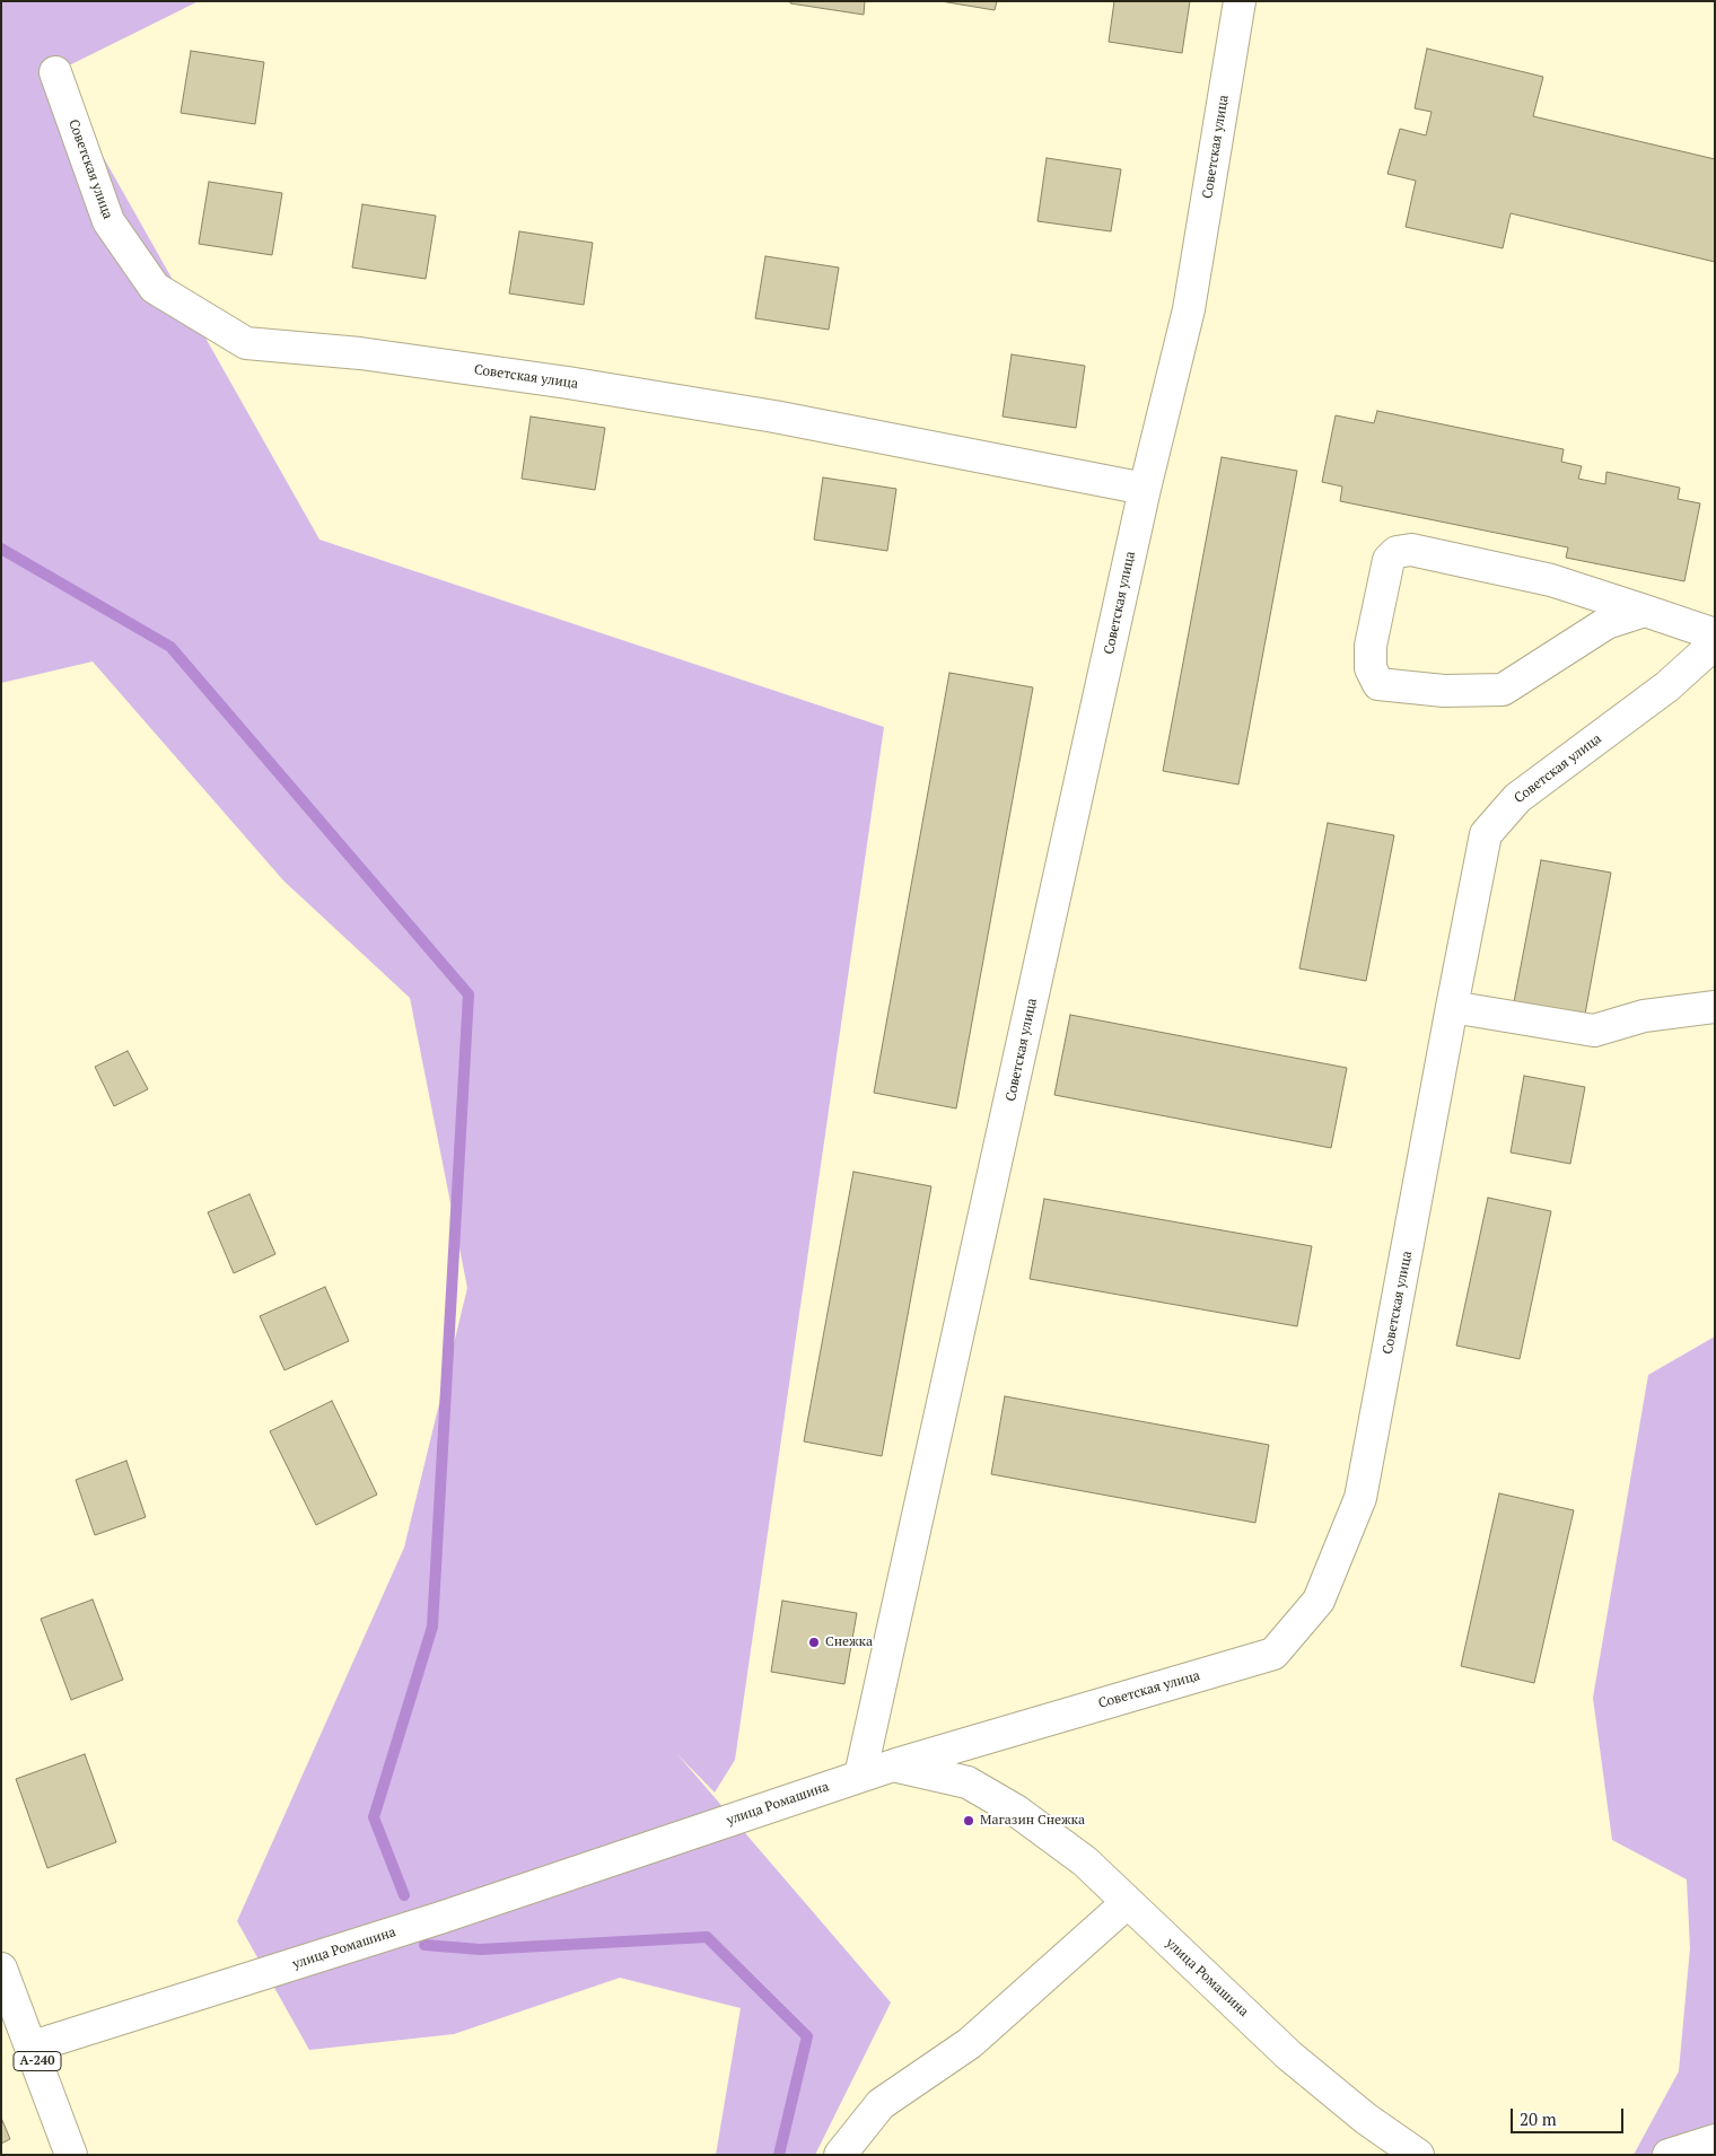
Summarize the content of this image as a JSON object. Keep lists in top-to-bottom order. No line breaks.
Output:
{"streets":{"street":["Советская улица","улица Ромашина","А-240"]},"crossings":[["Советская улица","улица Ромашина"],["улица Ромашина","А-240"]],"places":["Снежка","Магазин Снежка"],"scale_bar":"20 m"}
